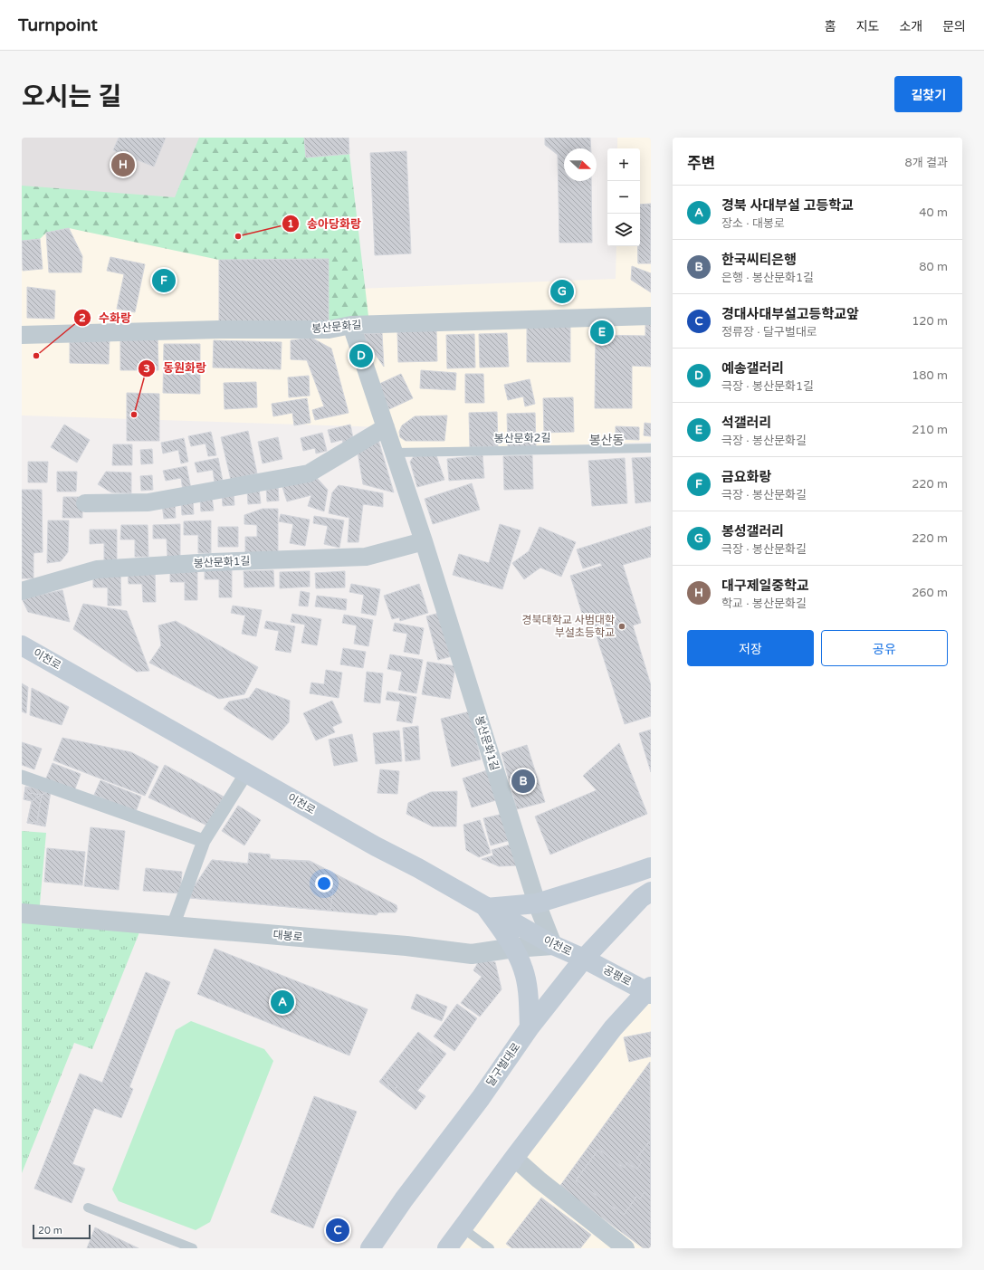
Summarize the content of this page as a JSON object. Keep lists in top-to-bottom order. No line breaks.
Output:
{"streets":{"main road":["이천로","공평로","달구벌대로"],"street":["봉산문화길","봉산문화1길","대봉로"],"lane":["봉산문화2길"]},"crossings":[["봉산문화길","봉산문화1길"],["봉산문화2길","봉산문화1길"],["봉산문화1길","이천로"],["봉산문화1길","대봉로"],["이천로","대봉로"],["이천로","공평로"],["이천로","달구벌대로"],["공평로","달구벌대로"]],"districts":["봉산동"],"places":["송아당화랑","수화랑","동원화랑","경북대학교 사범대학 부설초등학교"],"scale_bar":"20 m","north":"right","page":{"header":"Turnpoint","nav":["홈","지도","소개","문의"],"title":"오시는 길","buttons":["길찾기",["저장","공유"]],"heading":["주변","8개 결과"],"map_buttons":["+","−"],"pins":["H","F","G","E","D","B","A","C"],"list":[{"mark":"A","name":"경북 사대부설 고등학교","note":"장소 · 대봉로","value":"40 m"},{"mark":"B","name":"한국씨티은행","note":"은행 · 봉산문화1길","value":"80 m"},{"mark":"C","name":"경대사대부설고등학교앞","note":"정류장 · 달구벌대로","value":"120 m"},{"mark":"D","name":"예송갤러리","note":"극장 · 봉산문화1길","value":"180 m"},{"mark":"E","name":"석갤러리","note":"극장 · 봉산문화길","value":"210 m"},{"mark":"F","name":"금요화랑","note":"극장 · 봉산문화길","value":"220 m"},{"mark":"G","name":"봉성갤러리","note":"극장 · 봉산문화길","value":"220 m"},{"mark":"H","name":"대구제일중학교","note":"학교 · 봉산문화길","value":"260 m"}],"scale":"20 m"}}
